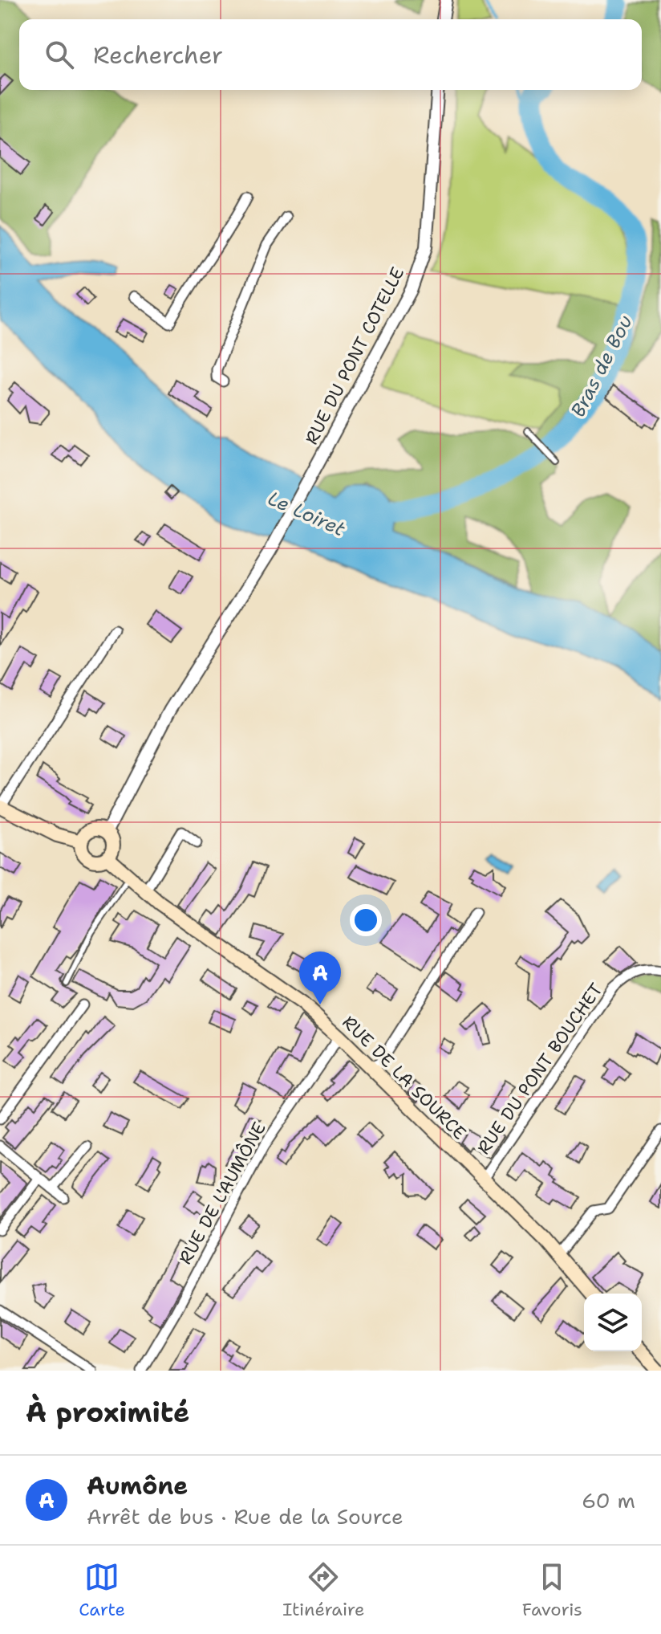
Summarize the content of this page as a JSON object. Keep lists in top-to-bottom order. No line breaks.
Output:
{"streets":{"main road":["RUE DE LA SOURCE"],"street":["RUE DU PONT COTELLE","RUE DU PONT BOUCHET","RUE DE L'AUMÔNE"]},"crossings":[["RUE DU PONT COTELLE","RUE DE LA SOURCE"],["RUE DU PONT BOUCHET","RUE DE LA SOURCE"],["RUE DE LA SOURCE","RUE DE L'AUMÔNE"]],"water":["Bras de Bou","Le Loiret"],"page":{"search":"Rechercher","pins":"A","heading":"À proximité","list":[{"mark":"A","name":"Aumône","note":"Arrêt de bus · Rue de la Source","value":"60 m"}],"nav":["Carte","Itinéraire","Favoris"]}}
